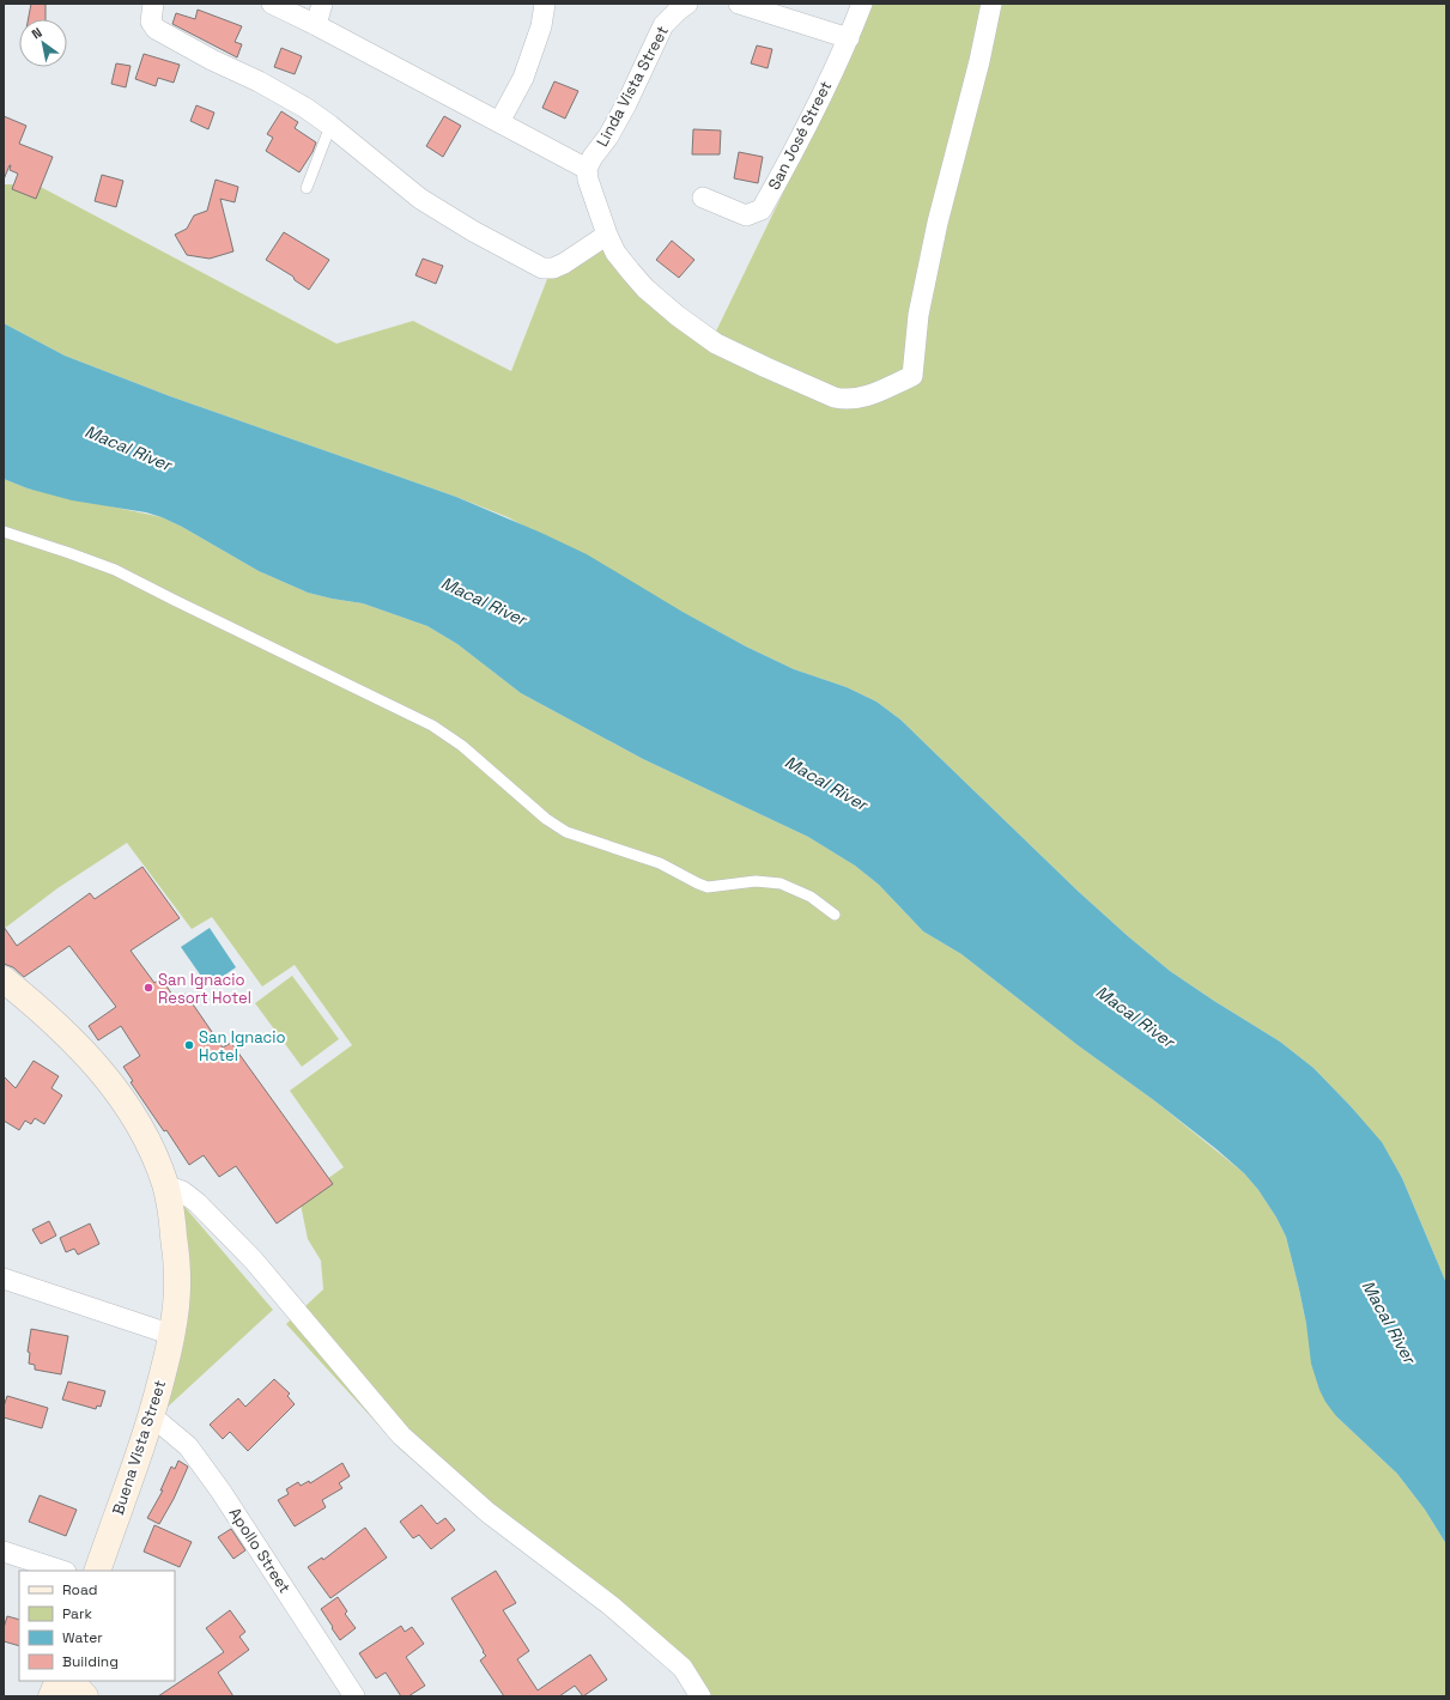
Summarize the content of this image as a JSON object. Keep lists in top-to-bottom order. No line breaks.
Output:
{"streets":{"main road":["Buena Vista Street"],"street":["Linda Vista Street","San José Street","Apollo Street"]},"crossings":[["Buena Vista Street","Apollo Street"]],"water":["Macal River"],"places":["San Ignacio Resort Hotel","San Ignacio Hotel"],"legend":["Road","Park","Water","Building"],"north":"top left"}
